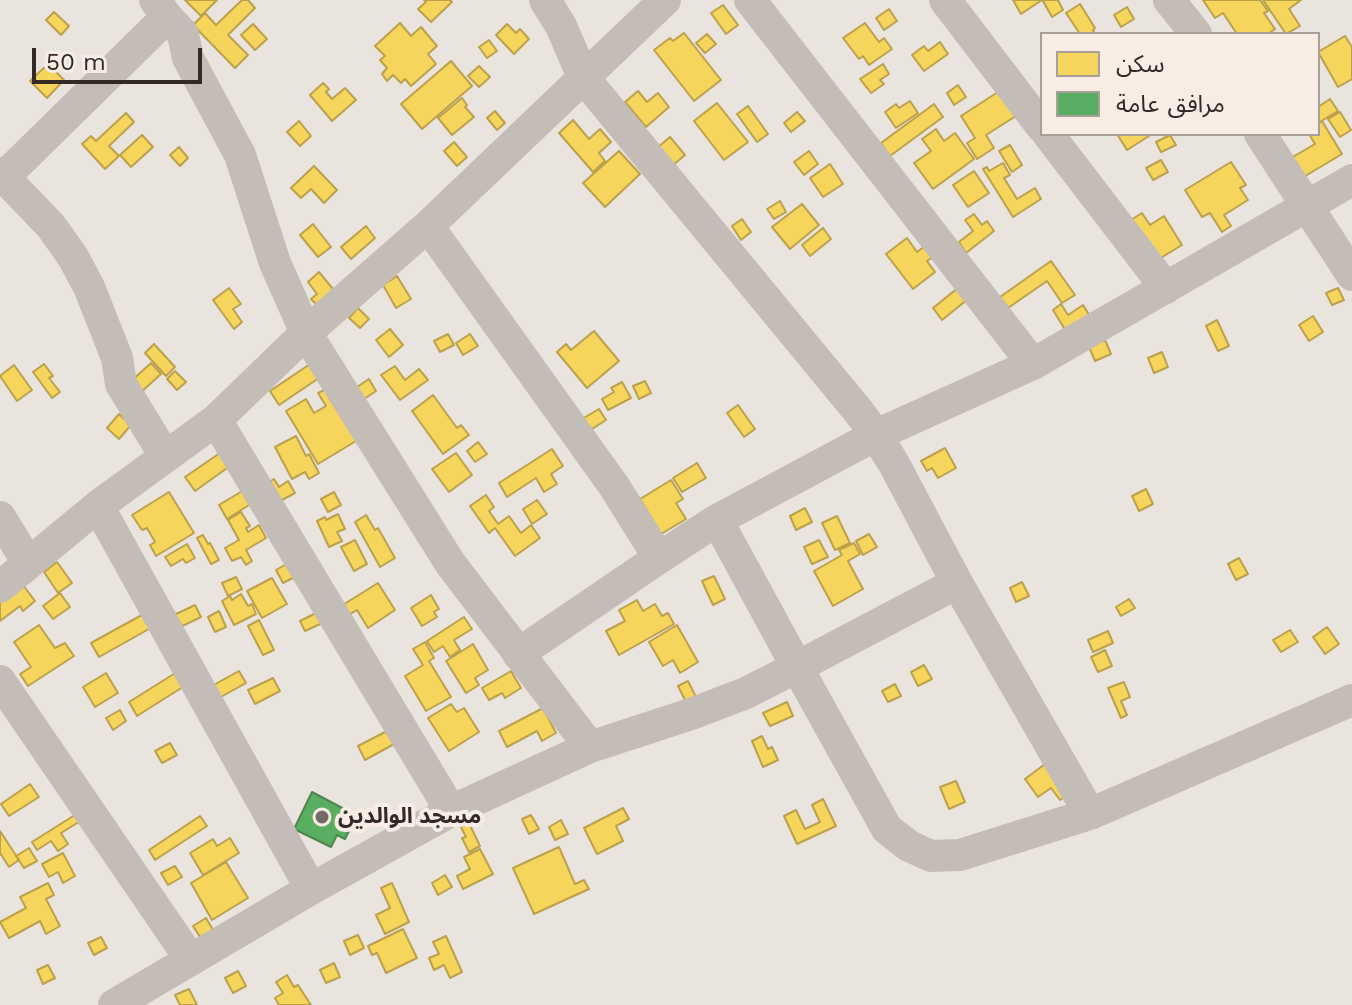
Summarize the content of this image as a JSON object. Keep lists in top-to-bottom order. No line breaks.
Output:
{"places":["مسجد الوالدين"],"legend":["سكن","مرافق عامة"],"scale_bar":"50 m"}
